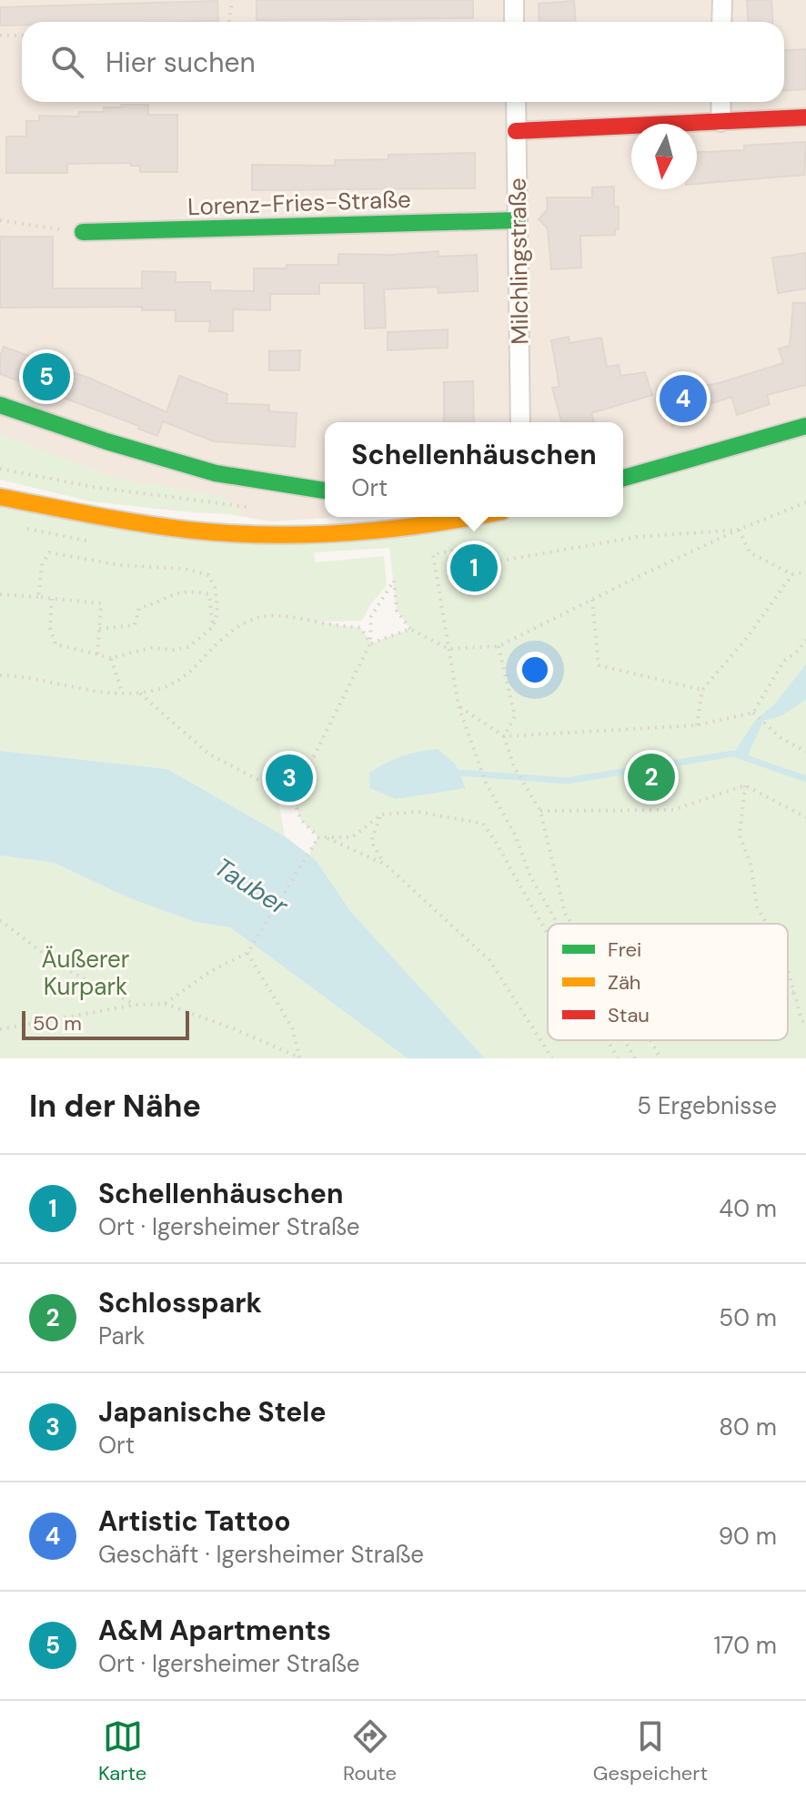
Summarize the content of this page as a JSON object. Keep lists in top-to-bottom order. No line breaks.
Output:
{"streets":{"street":["Lorenz-Fries-Straße","Milchlingstraße"]},"crossings":[["Lorenz-Fries-Straße","Milchlingstraße"]],"water":["Tauber"],"parks":["Äußerer Kurpark"],"legend":["Frei","Zäh","Stau"],"scale_bar":"50 m","north":"bottom","page":{"search":"Hier suchen","pins":["5","4","1","2","3"],"popup":["Schellenhäuschen","Ort"],"scale":"50 m","heading":["In der Nähe","5 Ergebnisse"],"list":[{"mark":"1","name":"Schellenhäuschen","note":"Ort · Igersheimer Straße","value":"40 m"},{"mark":"2","name":"Schlosspark","note":"Park","value":"50 m"},{"mark":"3","name":"Japanische Stele","note":"Ort","value":"80 m"},{"mark":"4","name":"Artistic Tattoo","note":"Geschäft · Igersheimer Straße","value":"90 m"},{"mark":"5","name":"A&M Apartments","note":"Ort · Igersheimer Straße","value":"170 m"}],"nav":["Karte","Route","Gespeichert"]}}
